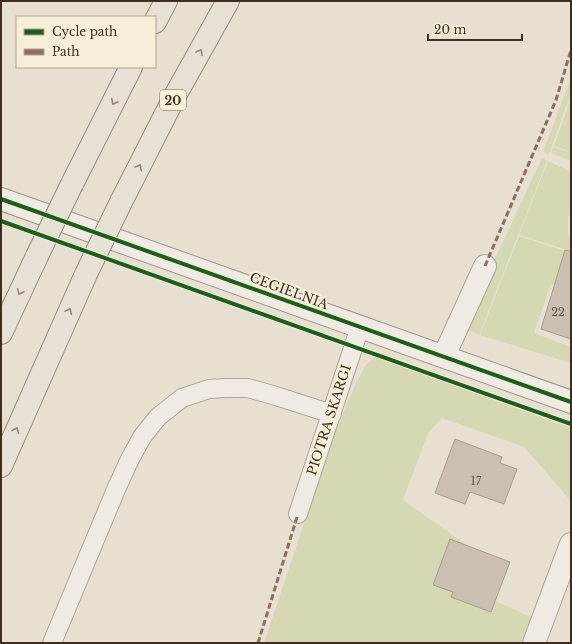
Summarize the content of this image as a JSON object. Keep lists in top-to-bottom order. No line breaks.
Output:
{"streets":{"main road":["20"],"street":["CEGIELNIA"],"lane":["PIOTRA SKARGI"]},"crossings":[["CEGIELNIA","PIOTRA SKARGI"]],"house_numbers":["22","17"],"legend":["Cycle path","Path"],"scale_bar":"20 m"}
